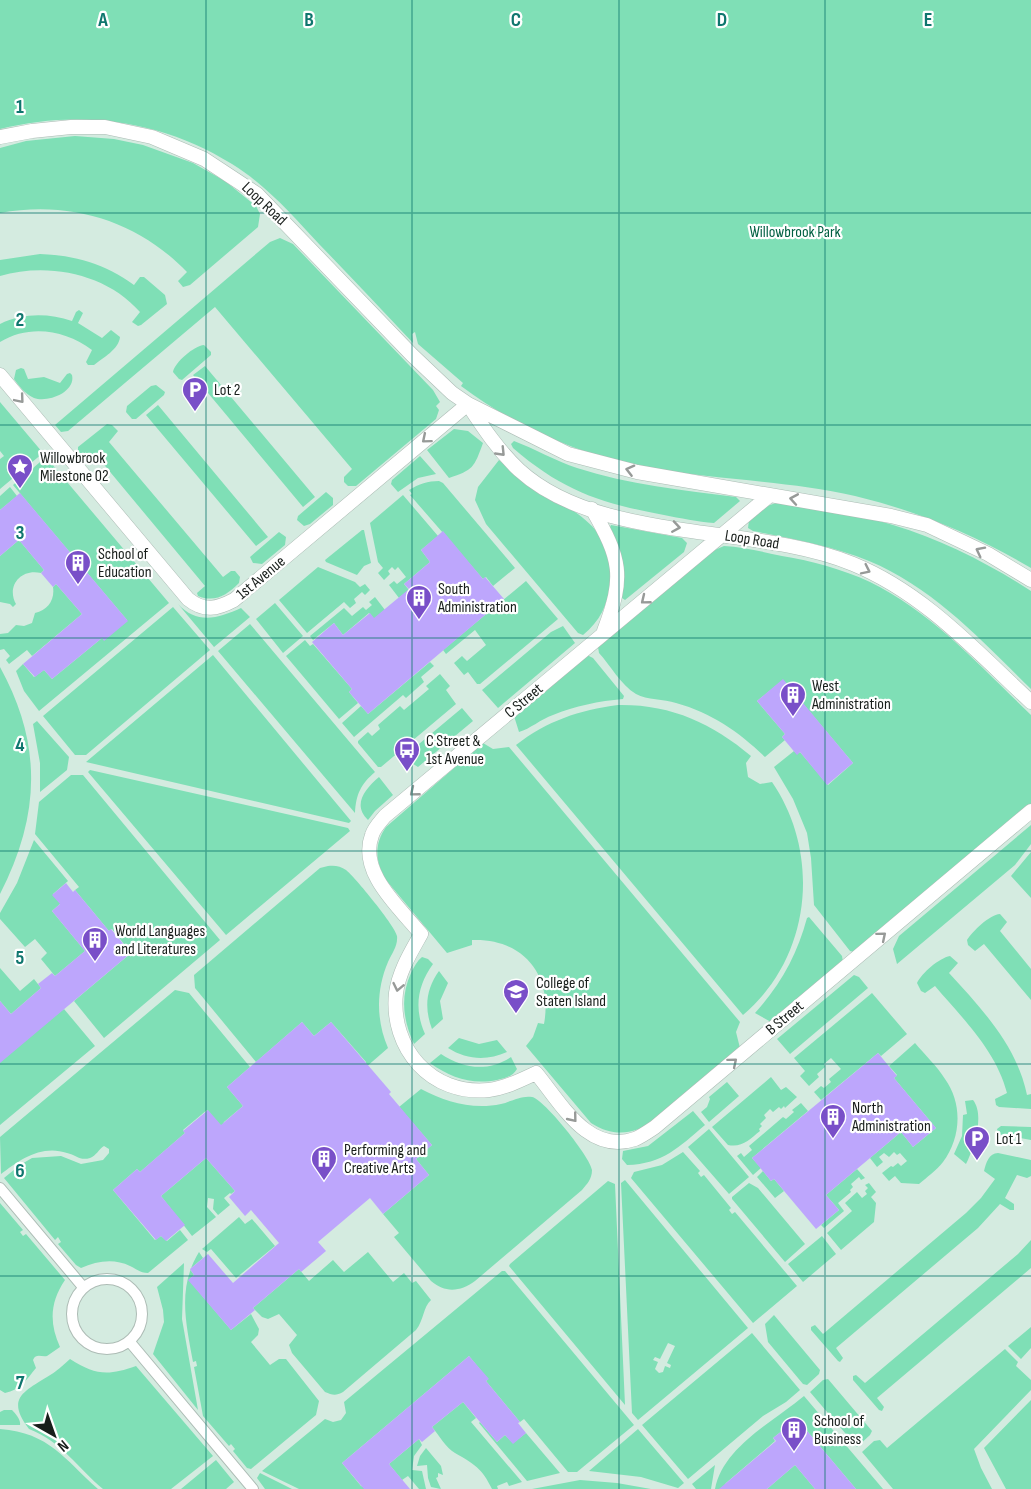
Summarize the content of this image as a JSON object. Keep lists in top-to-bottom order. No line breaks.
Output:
{"streets":{"street":["Loop Road","1st Avenue","C Street","B Street"]},"crossings":[["Loop Road","1st Avenue"],["Loop Road","C Street"],["C Street","B Street"]],"one_way":["B Street"],"parks":["Willowbrook Park"],"places":{"parking":["Lot 2","Lot 1"],"place":["Willowbrook Milestone 02"],"building":["School of Education","South Administration","West Administration","World Languages and Literatures","North Administration","Performing and Creative Arts","School of Business"],"bus stop":["C Street & 1st Avenue"],"school or university":["College of Staten Island"]},"north":"bottom right","grid":{"columns":["A","B","C","D","E"],"rows":["1","2","3","4","5","6","7"]}}
